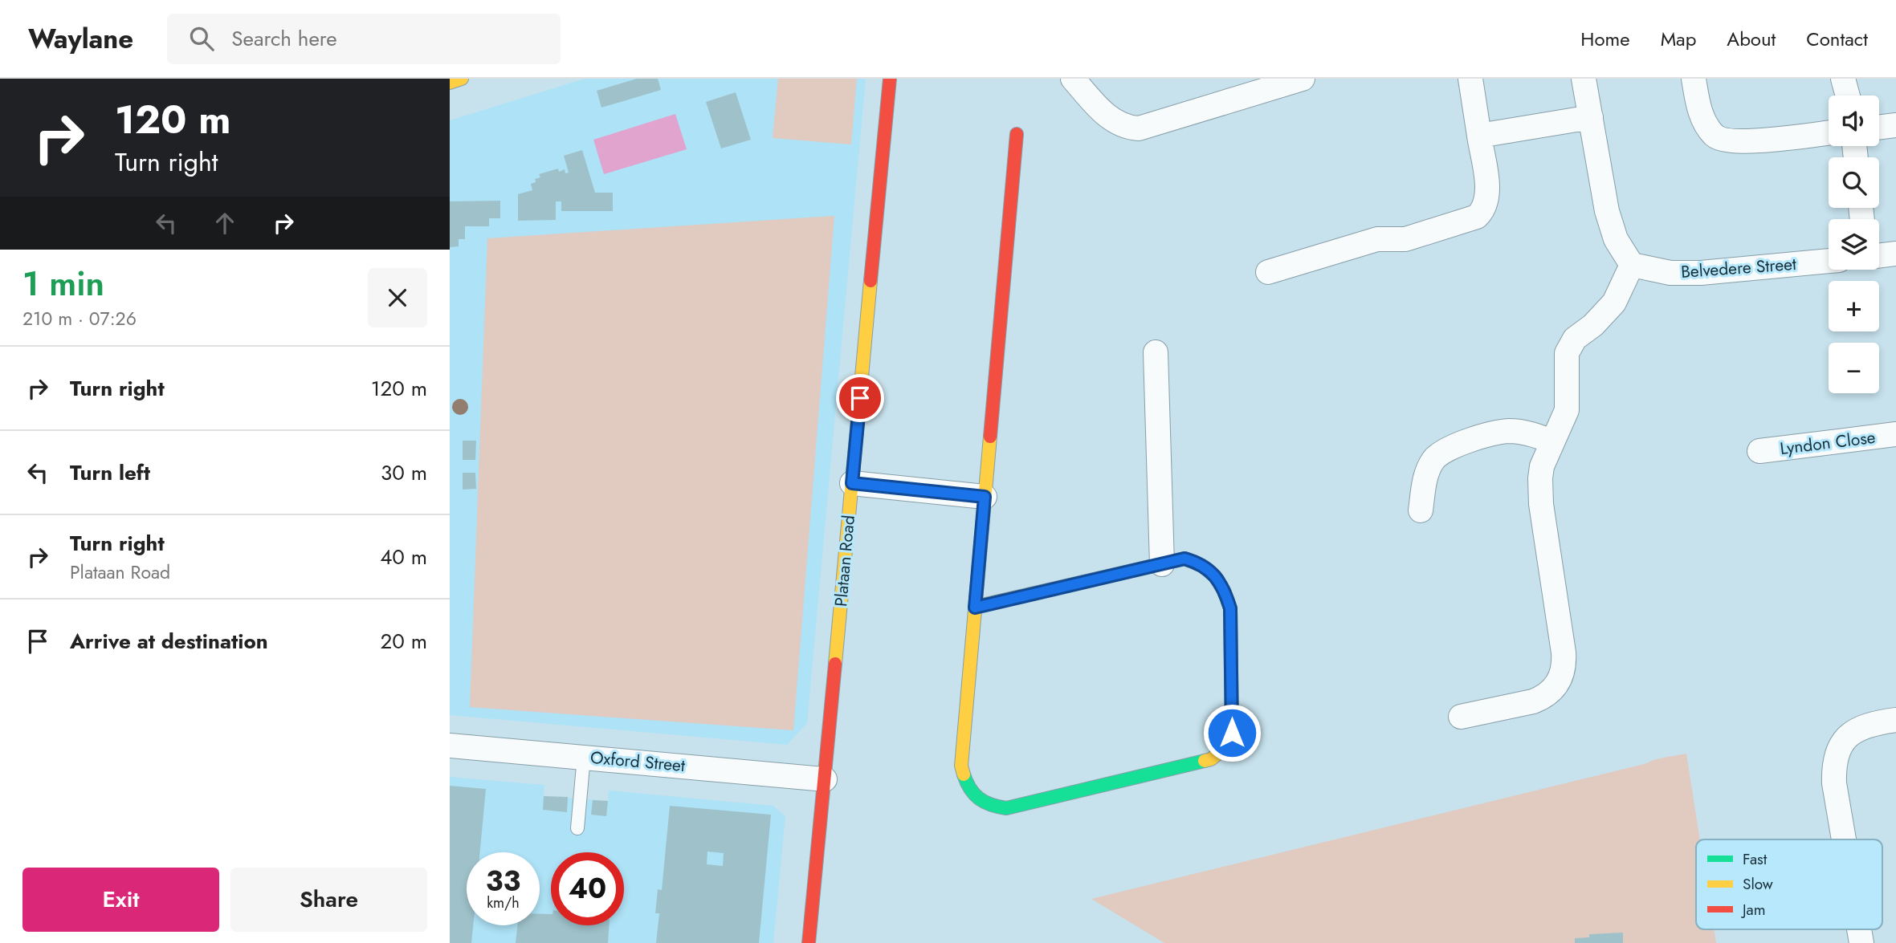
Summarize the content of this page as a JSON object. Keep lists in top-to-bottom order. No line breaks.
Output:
{"streets":{"street":["Belvedere Street","Lyndon Close","Plataan Road","Oxford Street"]},"crossings":[["Plataan Road","Oxford Street"]],"legend":["Fast","Slow","Jam"],"page":{"header":"Waylane","search":"Search here","nav":["Home","Map","About","Contact"],"turn":["120 m","Turn right"],"map_buttons":["+","−"],"heading":["1 min","210 m · 07:26"],"list":[{"name":"Turn right","value":"120 m"},{"name":"Turn left","value":"30 m"},{"name":"Turn right","note":"Plataan Road","value":"40 m"},{"name":"Arrive at destination","value":"20 m"}],"speed":"33 km/h","limit":"40","buttons":["Exit","Share"]}}
